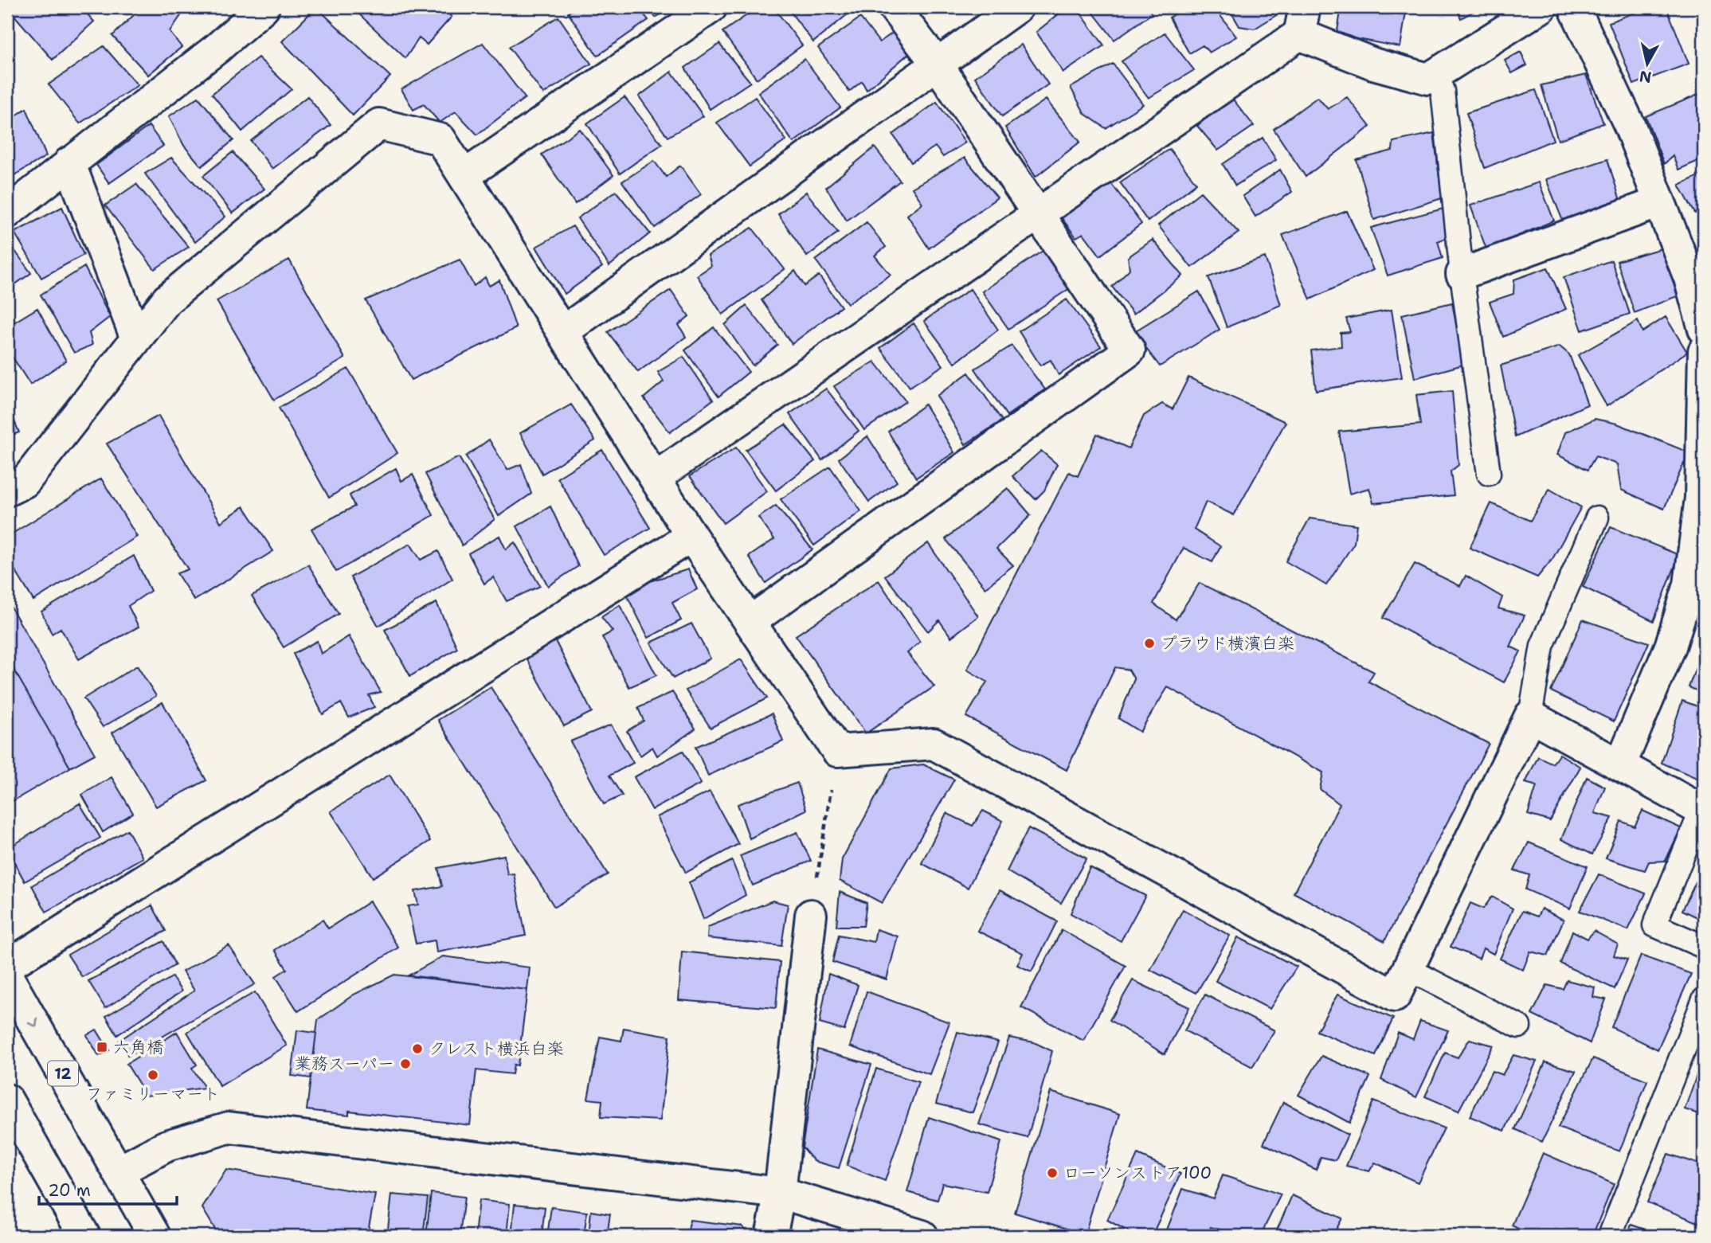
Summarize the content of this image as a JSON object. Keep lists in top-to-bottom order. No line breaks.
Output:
{"streets":{"street":["12"]},"places":{"other":["プラウド横濱白楽","クレスト横浜白楽","業務スーパー","ファミリーマート","ローソンストア100"],"transit":["六角橋"]},"scale_bar":"20 m","north":"bottom"}
